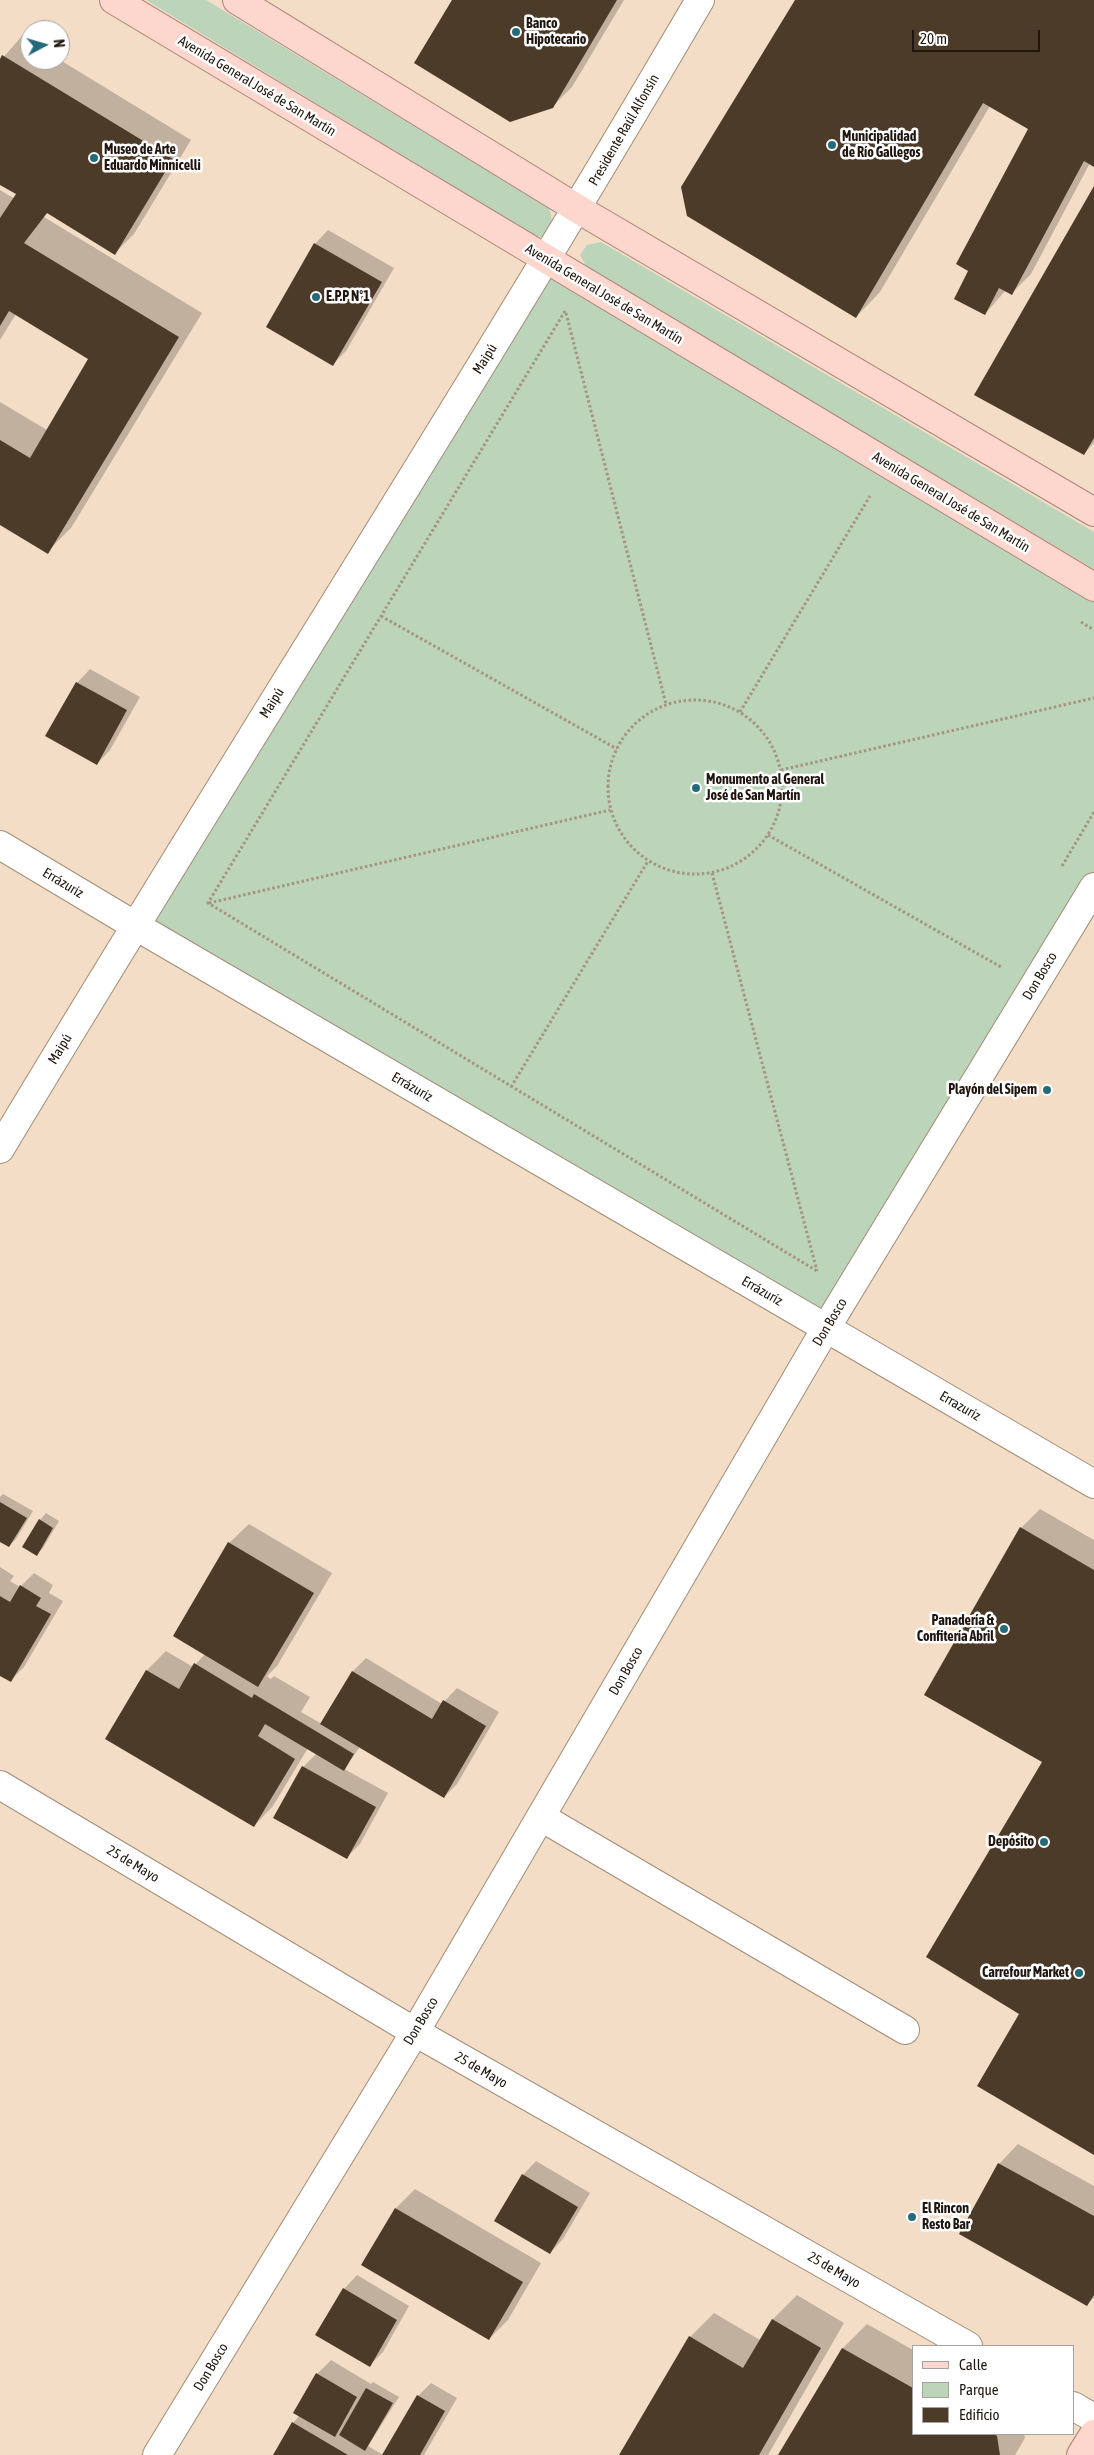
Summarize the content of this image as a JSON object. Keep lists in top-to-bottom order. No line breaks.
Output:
{"streets":{"main road":["Avenida General José de San Martín"],"street":["Presidente Raúl Alfonsín","Maipú","Errázuriz","Don Bosco","Errazuriz","25 de Mayo"]},"crossings":[["Avenida General José de San Martín","Presidente Raúl Alfonsín"],["Avenida General José de San Martín","Maipú"],["Presidente Raúl Alfonsín","Maipú"],["Maipú","Errázuriz"],["Errázuriz","Don Bosco"],["Errázuriz","Errazuriz"],["Don Bosco","Errazuriz"],["Don Bosco","25 de Mayo"]],"places":["Banco Hipotecario","Municipalidad de Río Gallegos","Museo de Arte Eduardo Minnicelli","E.P.P N°1","Monumento al General José de San Martín","Playón del Sipem","Panadería & Confitería Abril","Depósito","Carrefour Market","El Rincon Resto Bar"],"legend":["Calle","Parque","Edificio"],"scale_bar":"20 m","north":"right"}
